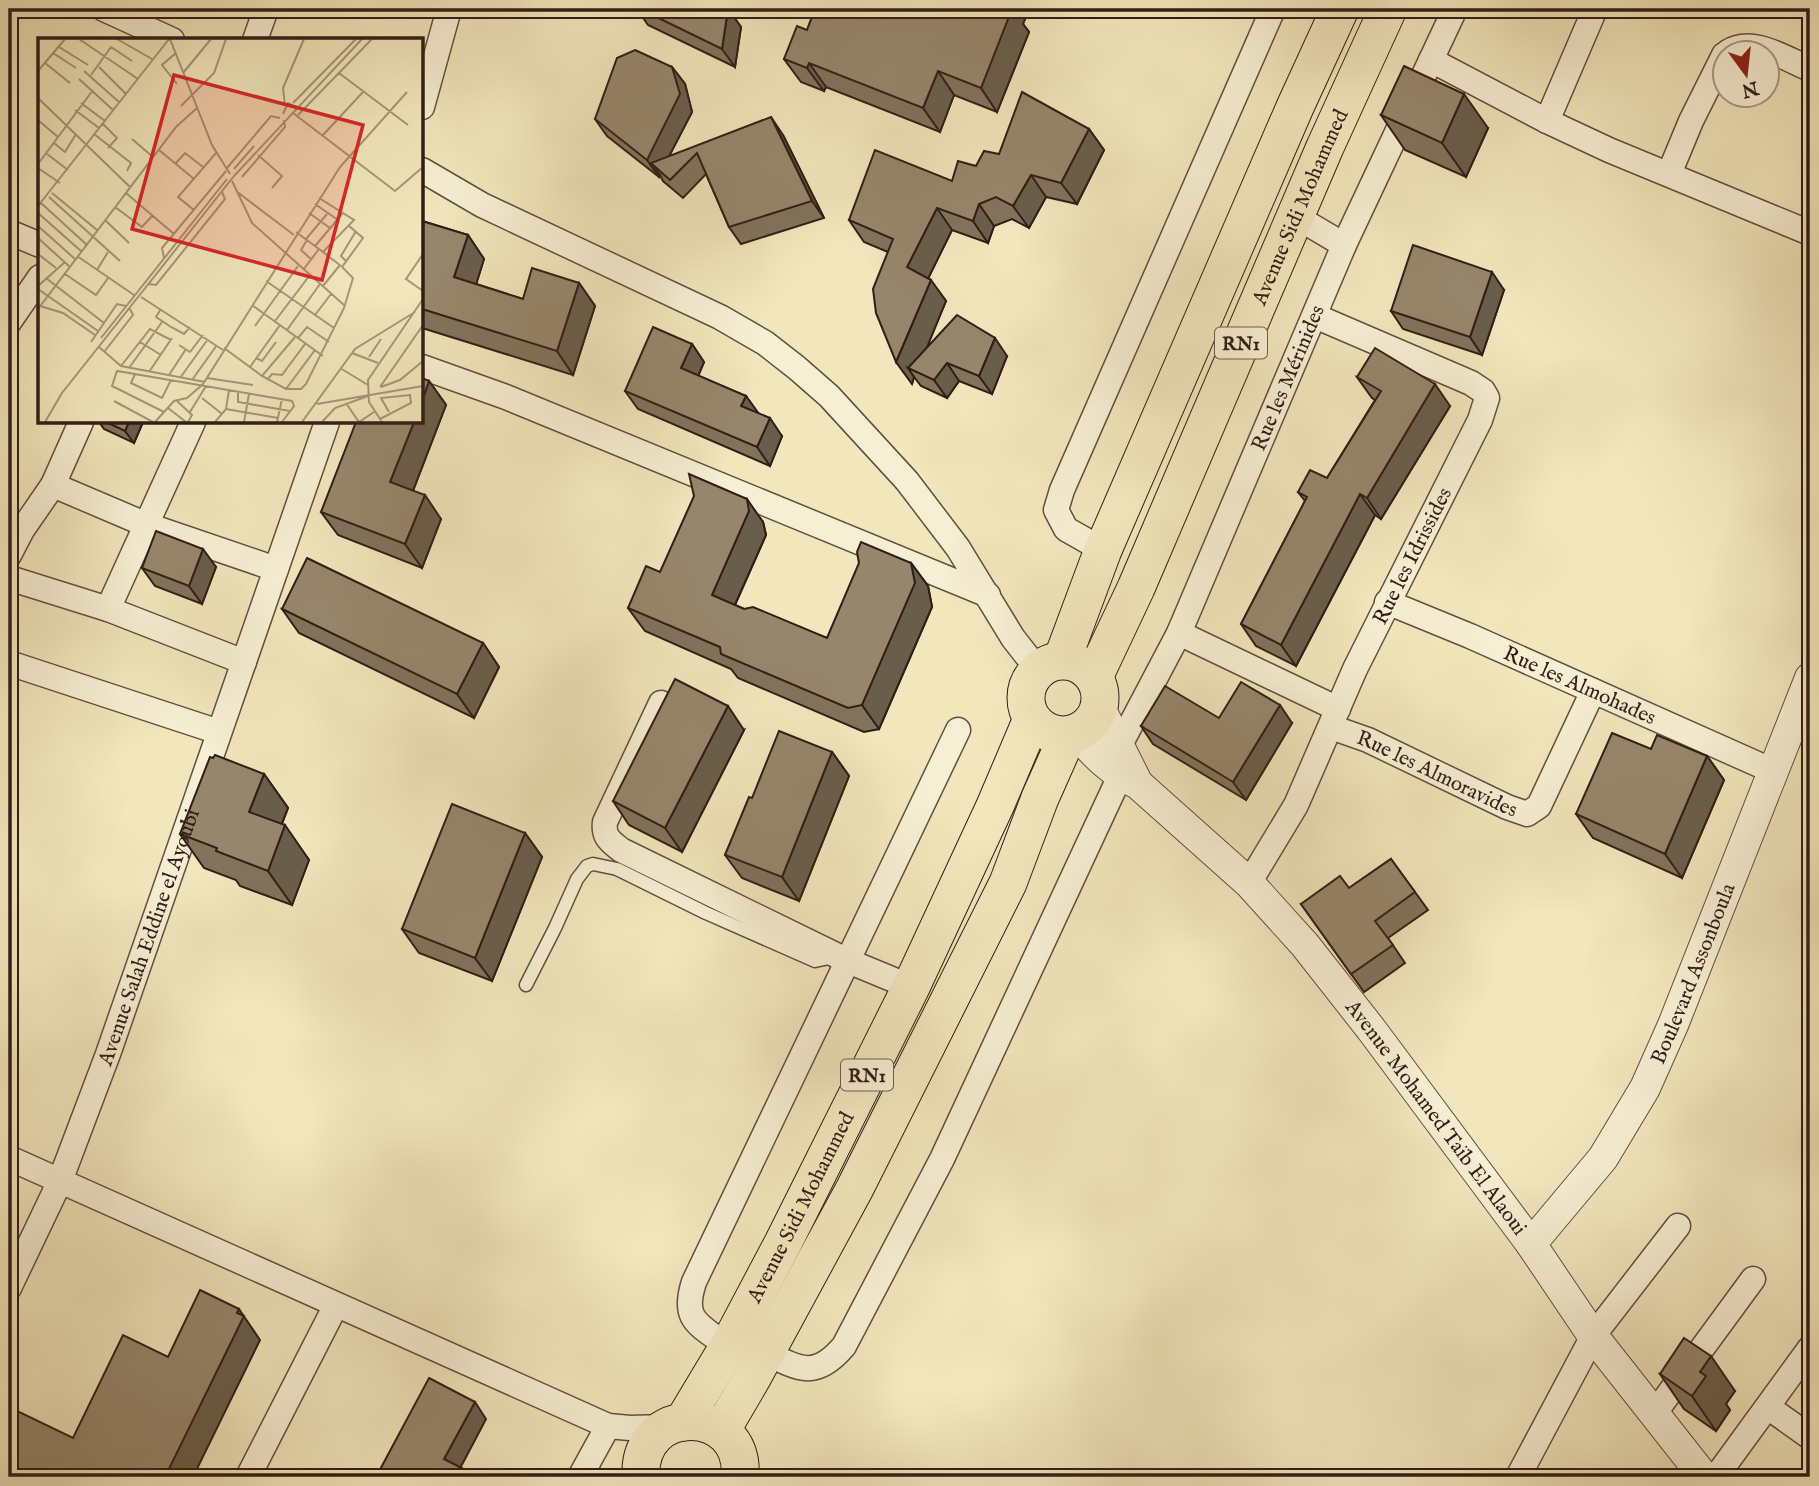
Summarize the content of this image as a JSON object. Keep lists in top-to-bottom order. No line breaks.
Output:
{"streets":{"main road":["Avenue Sidi Mohammed","RN1"],"street":["Rue les Mérinides","Rue les Idrissides","Rue les Almohades","Rue les Almoravides","Avenue Salah Eddine el Ayoubi","Boulevard Assonboula","Avenue Mohamed Taïb El Alaoui"]},"crossings":[["Avenue Sidi Mohammed","RN1"],["Avenue Sidi Mohammed","Avenue Mohamed Taïb El Alaoui"],["RN1","Avenue Mohamed Taïb El Alaoui"],["Rue les Mérinides","Rue les Idrissides"],["Rue les Mérinides","Rue les Almoravides"],["Rue les Mérinides","Avenue Mohamed Taïb El Alaoui"],["Rue les Idrissides","Rue les Almohades"],["Rue les Idrissides","Rue les Almoravides"],["Rue les Idrissides","Avenue Mohamed Taïb El Alaoui"],["Rue les Almohades","Rue les Almoravides"],["Rue les Almohades","Boulevard Assonboula"],["Boulevard Assonboula","Avenue Mohamed Taïb El Alaoui"]],"north":"bottom"}
